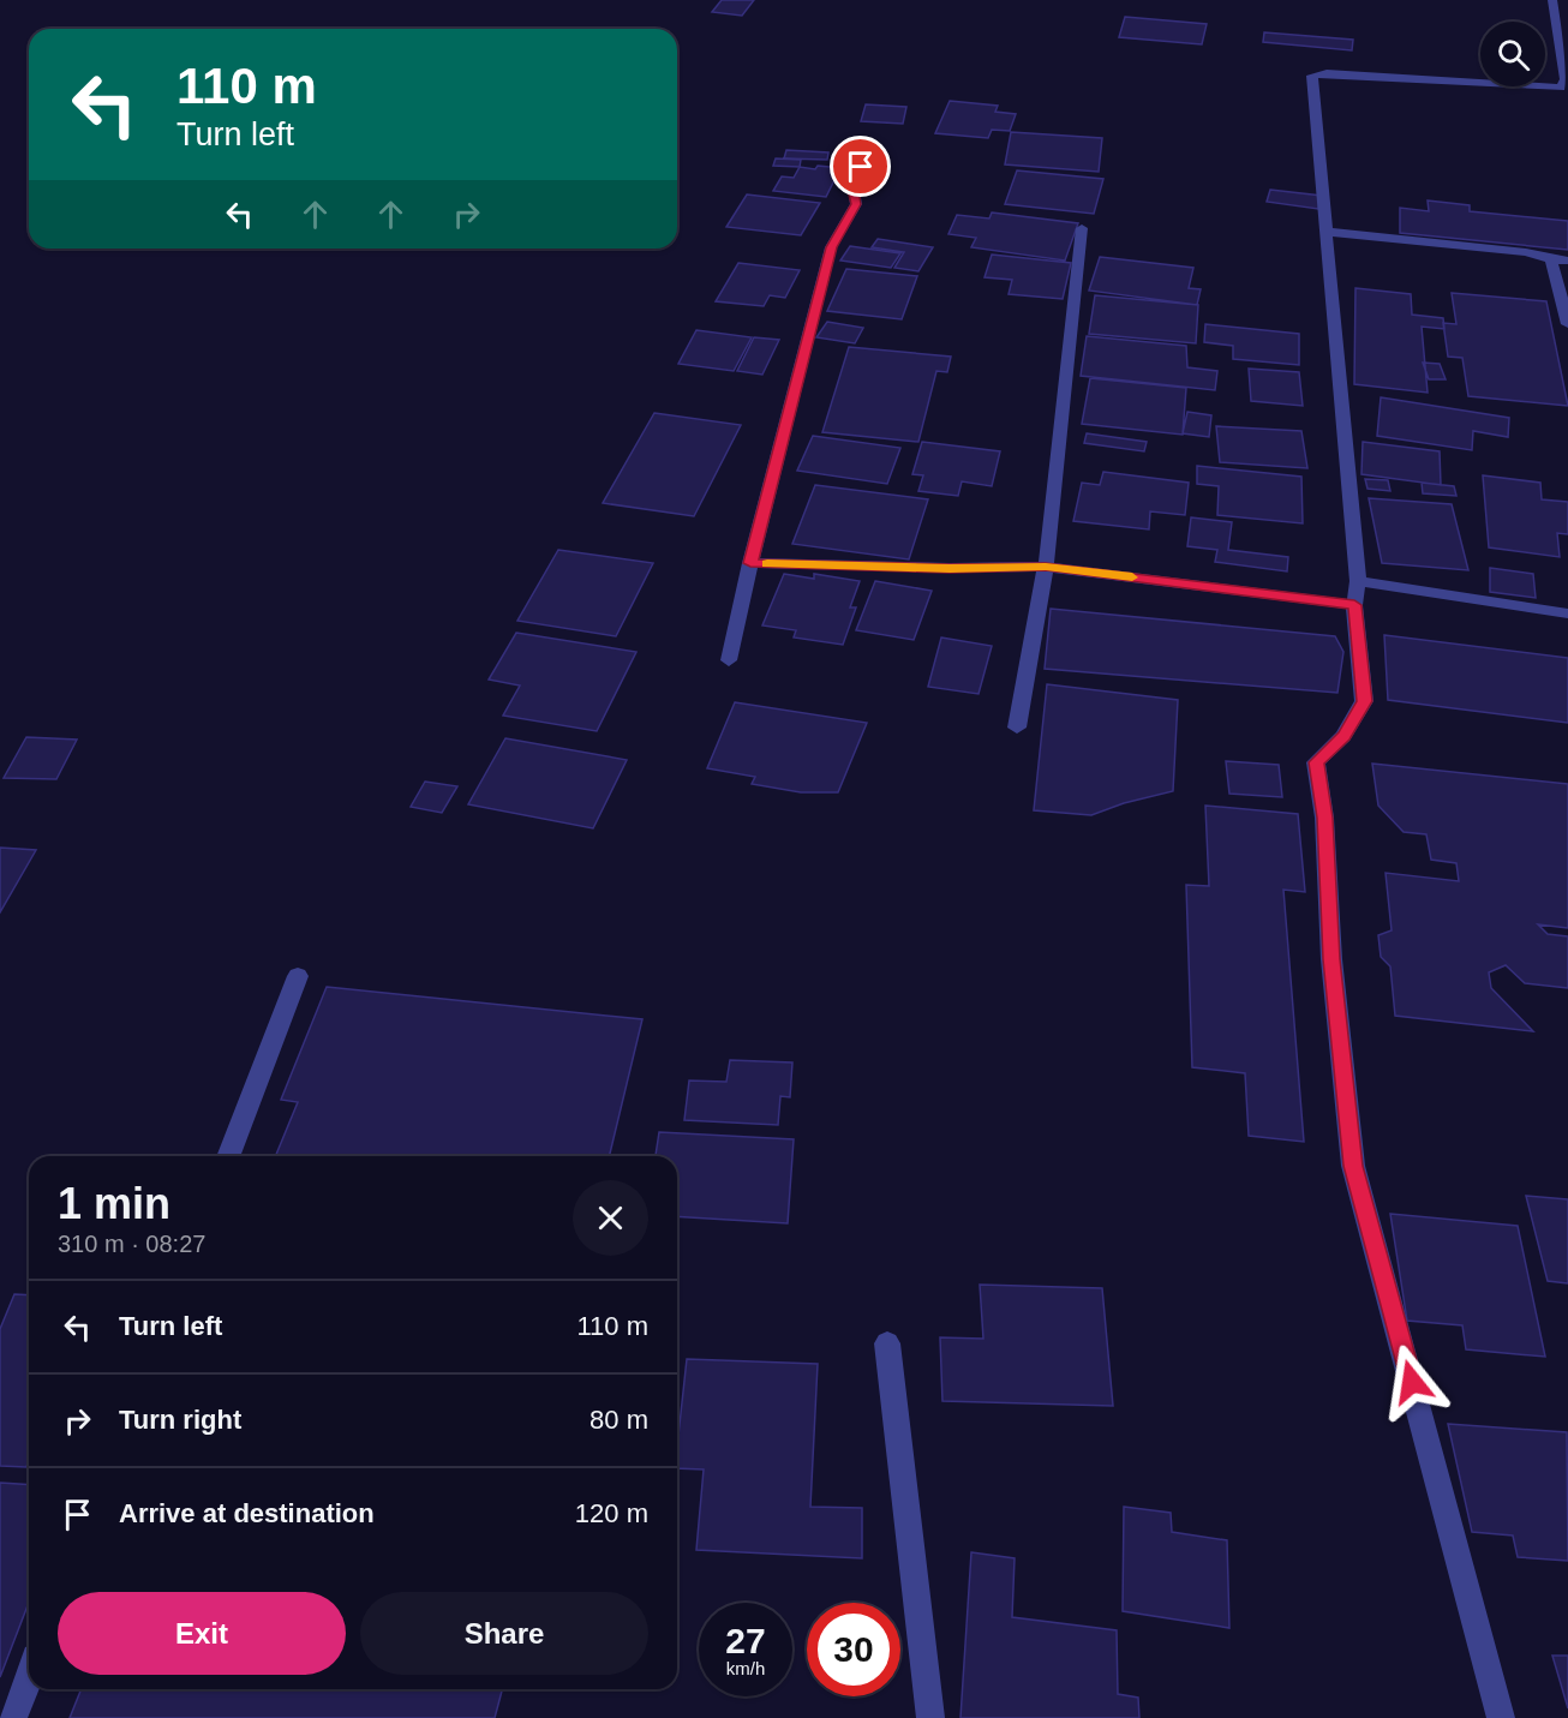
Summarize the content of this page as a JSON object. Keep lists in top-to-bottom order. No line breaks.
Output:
{"page":{"turn":["110 m","Turn left"],"heading":["1 min","310 m · 08:27"],"list":[{"name":"Turn left","value":"110 m"},{"name":"Turn right","value":"80 m"},{"name":"Arrive at destination","value":"120 m"}],"buttons":["Exit","Share"],"speed":"27 km/h","limit":"30"}}
